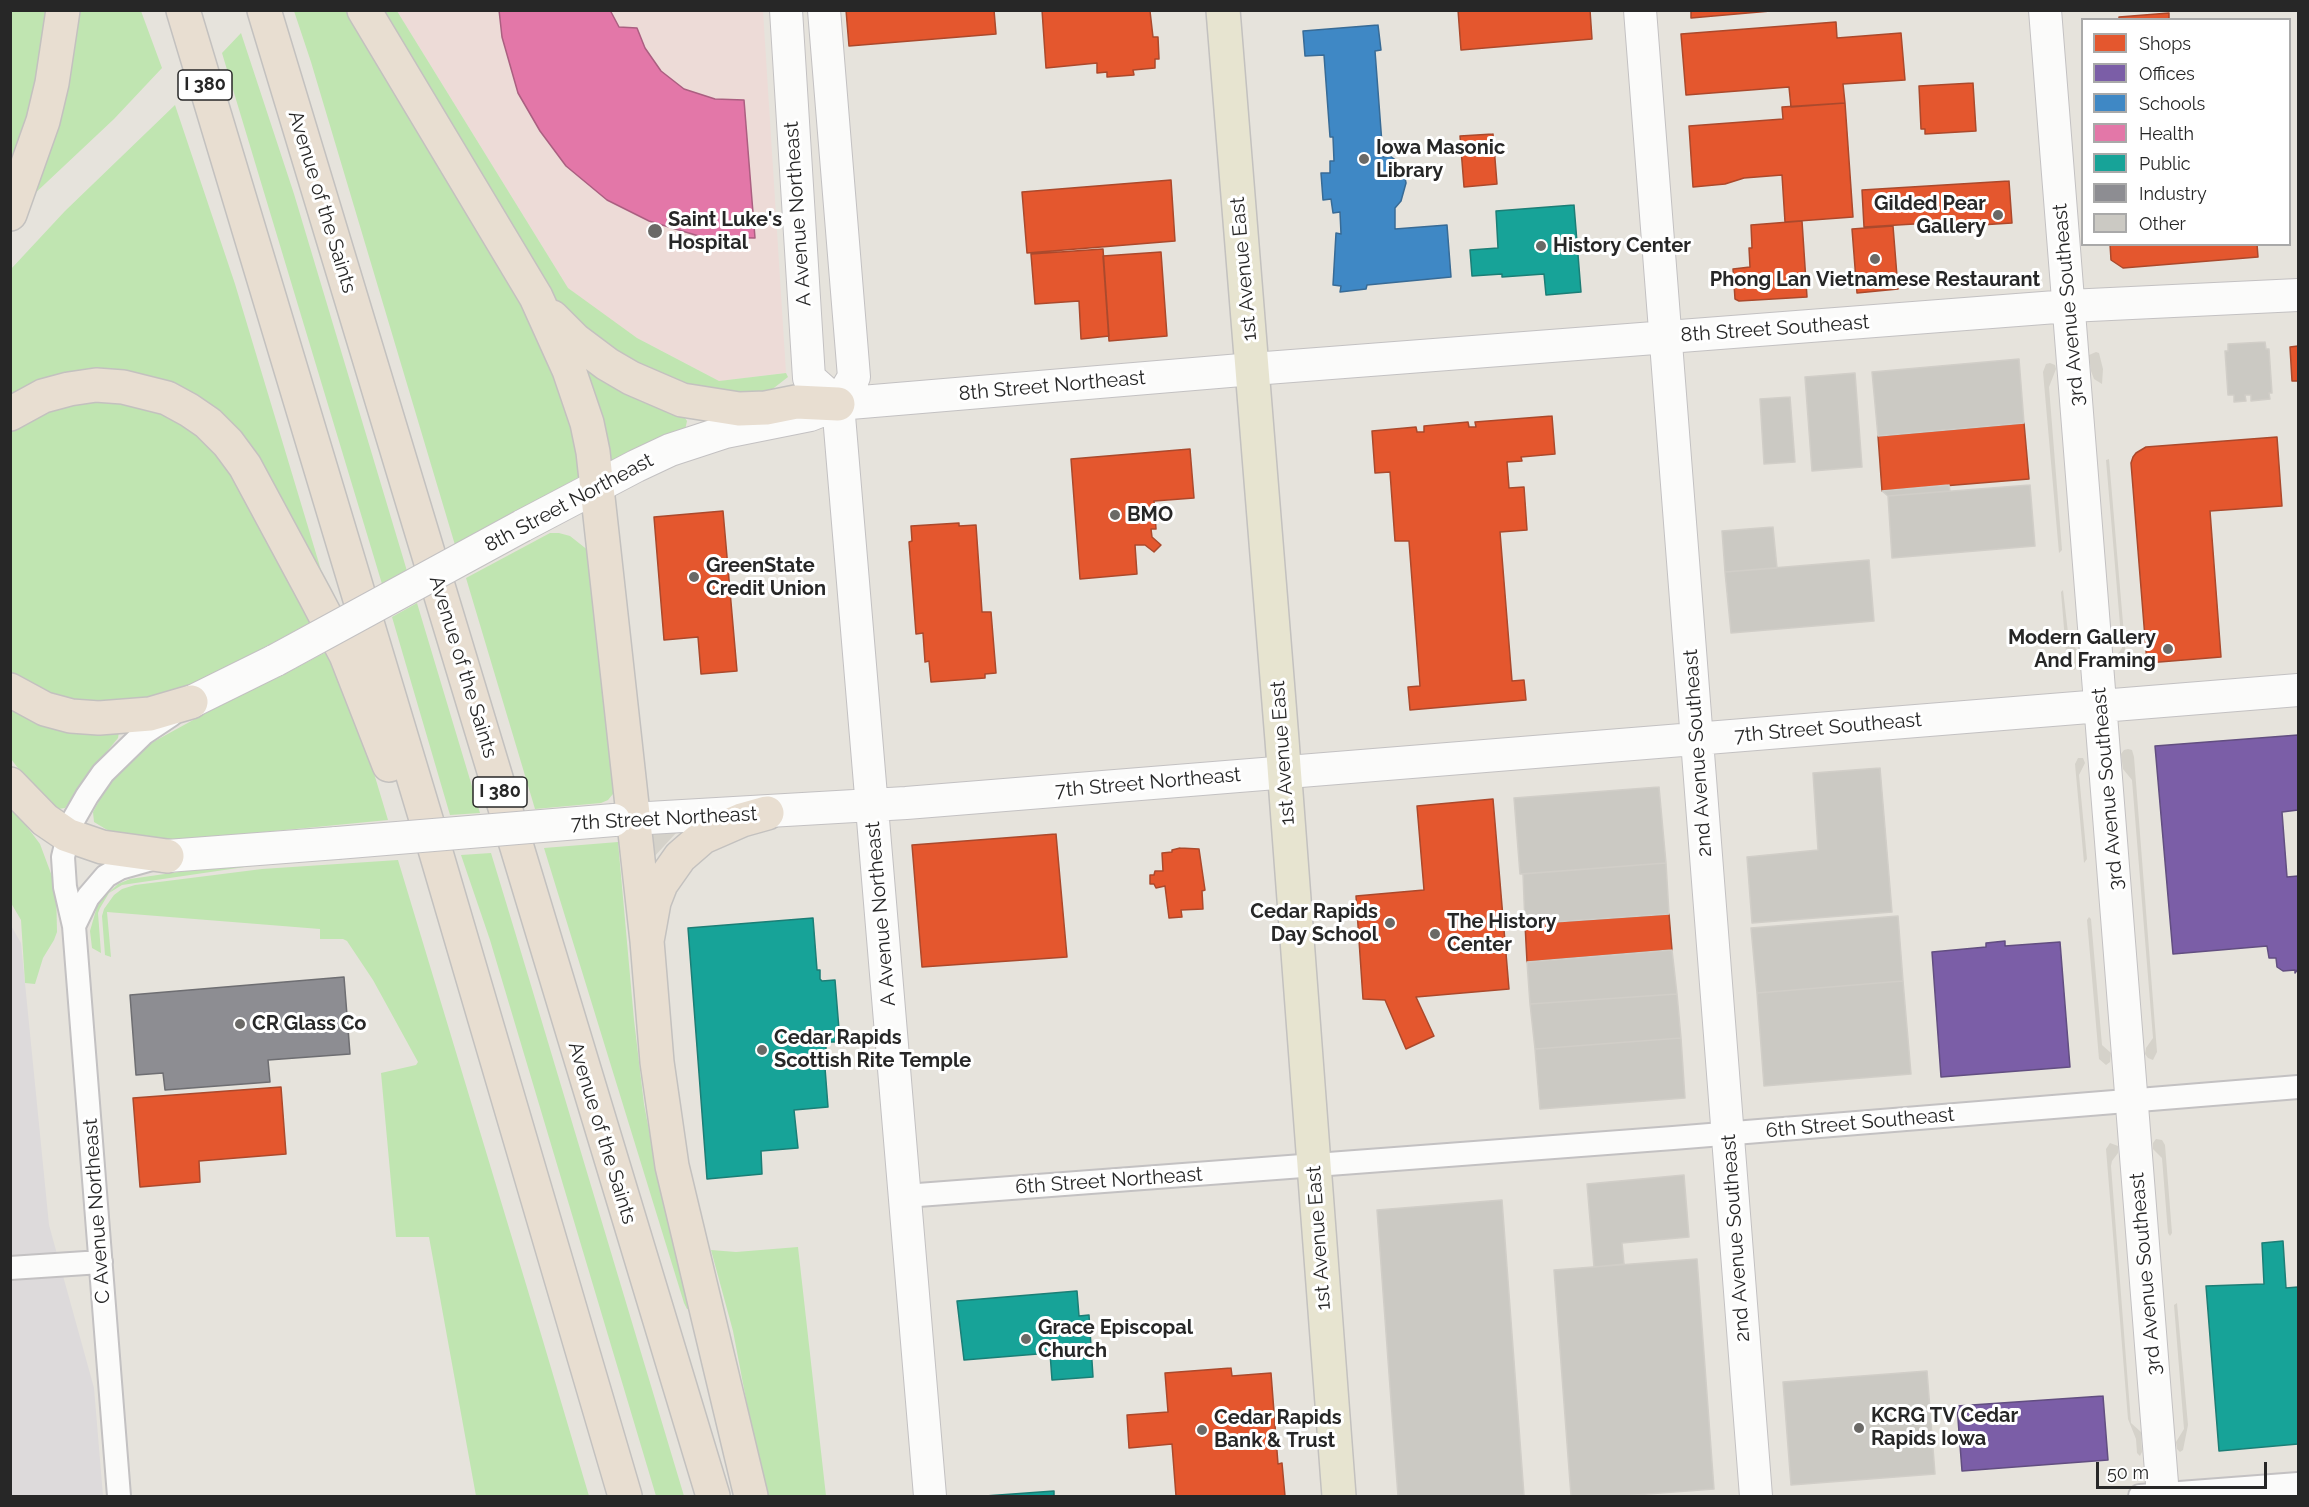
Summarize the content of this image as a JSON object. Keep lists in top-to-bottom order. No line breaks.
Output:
{"streets":{"highway":["I 380","Avenue of the Saints"],"main road":["A Avenue Northeast","1st Avenue East","3rd Avenue Southeast","8th Street Southeast","8th Street Northeast","7th Street Southeast","2nd Avenue Southeast","7th Street Northeast"],"street":["6th Street Southeast","6th Street Northeast","C Avenue Northeast"]},"crossings":[["A Avenue Northeast","8th Street Northeast"],["A Avenue Northeast","7th Street Northeast"],["A Avenue Northeast","6th Street Northeast"],["1st Avenue East","8th Street Southeast"],["1st Avenue East","8th Street Northeast"],["1st Avenue East","7th Street Southeast"],["1st Avenue East","7th Street Northeast"],["1st Avenue East","6th Street Southeast"],["1st Avenue East","6th Street Northeast"],["3rd Avenue Southeast","8th Street Southeast"],["3rd Avenue Southeast","7th Street Southeast"],["3rd Avenue Southeast","6th Street Southeast"],["8th Street Southeast","8th Street Northeast"],["8th Street Southeast","2nd Avenue Southeast"],["8th Street Northeast","7th Street Northeast"],["8th Street Northeast","C Avenue Northeast"],["7th Street Southeast","2nd Avenue Southeast"],["7th Street Southeast","7th Street Northeast"],["2nd Avenue Southeast","6th Street Southeast"],["7th Street Northeast","C Avenue Northeast"],["6th Street Southeast","6th Street Northeast"]],"places":["Iowa Masonic Library","Gilded Pear Gallery","Saint Luke's Hospital","History Center","Phong Lan Vietnamese Restaurant","BMO","GreenState Credit Union","Modern Gallery And Framing","Cedar Rapids Day School","The History Center","CR Glass Co","Cedar Rapids Scottish Rite Temple","Grace Episcopal Church","KCRG TV Cedar Rapids Iowa","Cedar Rapids Bank & Trust"],"legend":["Shops","Offices","Schools","Health","Public","Industry","Other"],"scale_bar":"50 m"}
